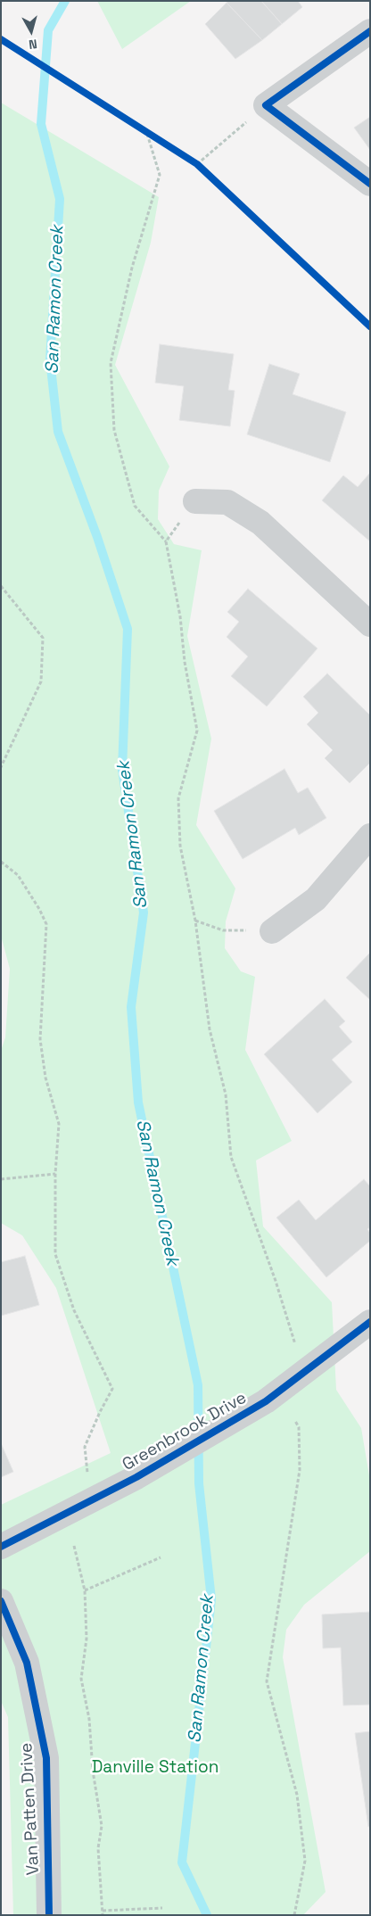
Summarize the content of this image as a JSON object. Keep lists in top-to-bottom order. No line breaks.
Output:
{"streets":{"street":["Greenbrook Drive","Van Patten Drive"]},"water":["San Ramon Creek"],"parks":["Danville Station"],"north":"bottom"}
